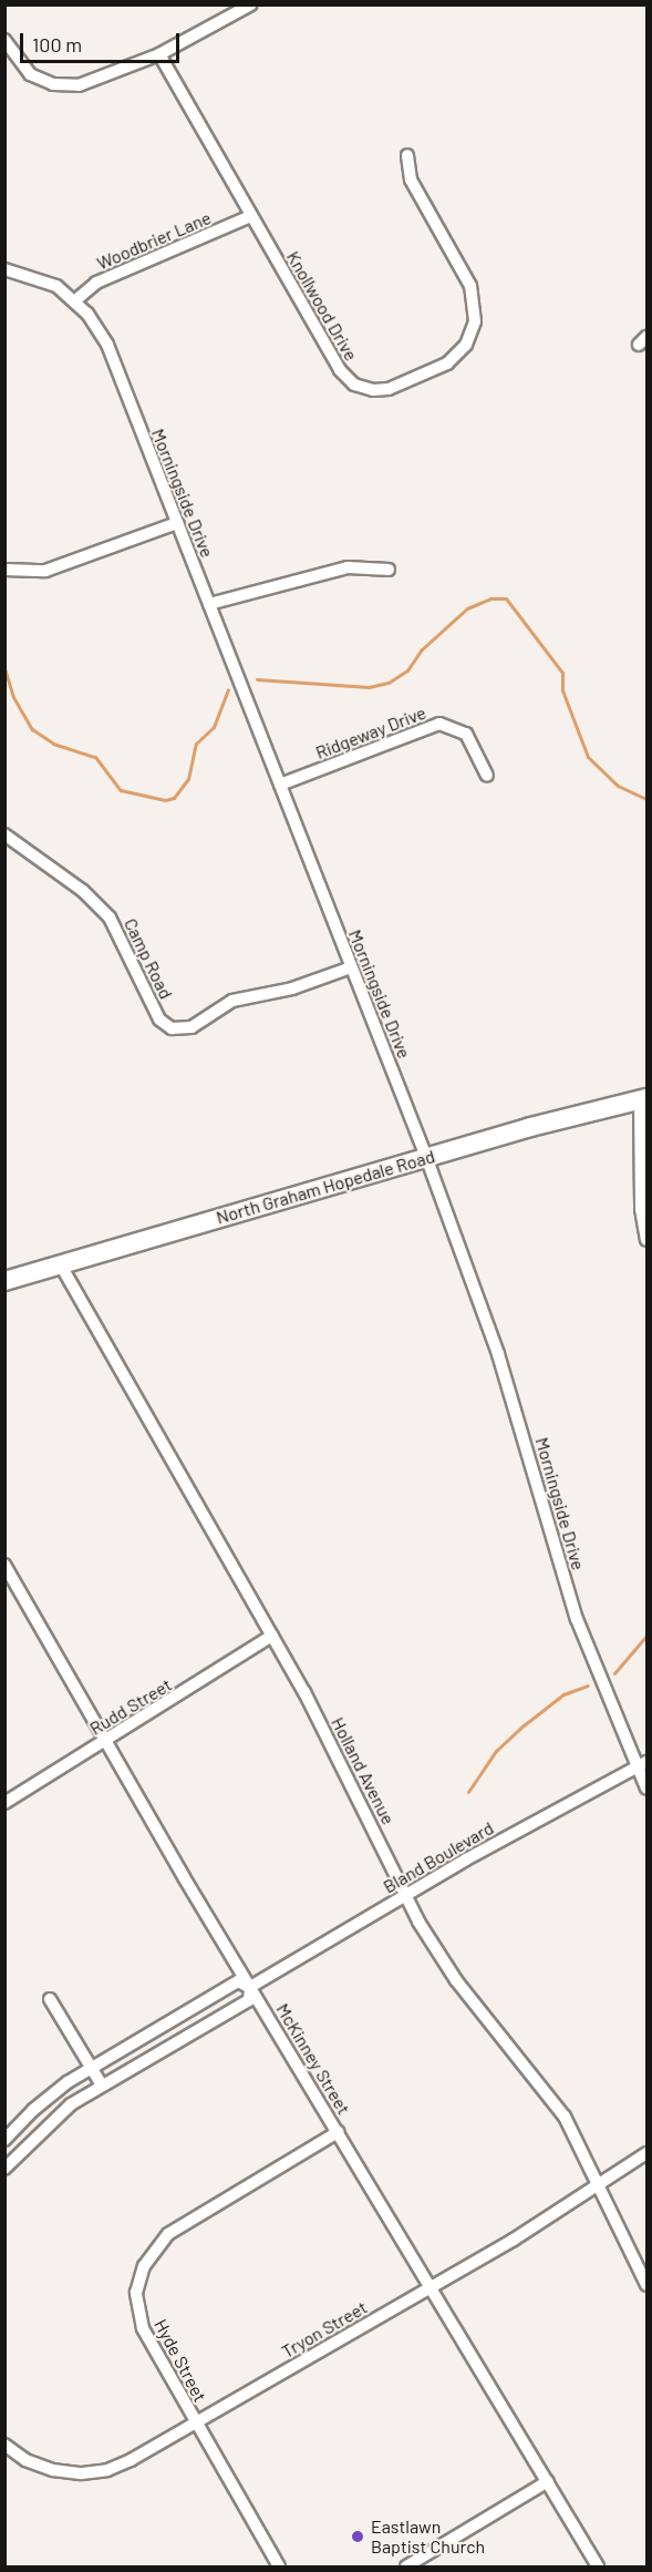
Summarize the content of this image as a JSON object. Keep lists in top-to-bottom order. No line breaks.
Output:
{"streets":{"street":["Woodbrier Lane","Knollwood Drive","Morningside Drive","Ridgeway Drive","Camp Road","North Graham Hopedale Road","Rudd Street","Holland Avenue","Bland Boulevard","McKinney Street","Tryon Street","Hyde Street"]},"crossings":[["Woodbrier Lane","Knollwood Drive"],["Woodbrier Lane","Morningside Drive"],["Morningside Drive","Ridgeway Drive"],["Morningside Drive","Camp Road"],["Morningside Drive","North Graham Hopedale Road"],["Morningside Drive","Bland Boulevard"],["North Graham Hopedale Road","Holland Avenue"],["Rudd Street","Holland Avenue"],["Rudd Street","McKinney Street"],["Holland Avenue","Bland Boulevard"],["Holland Avenue","Tryon Street"],["Bland Boulevard","McKinney Street"],["McKinney Street","Tryon Street"],["McKinney Street","Hyde Street"],["Tryon Street","Hyde Street"]],"places":["Eastlawn Baptist Church"],"scale_bar":"100 m"}
